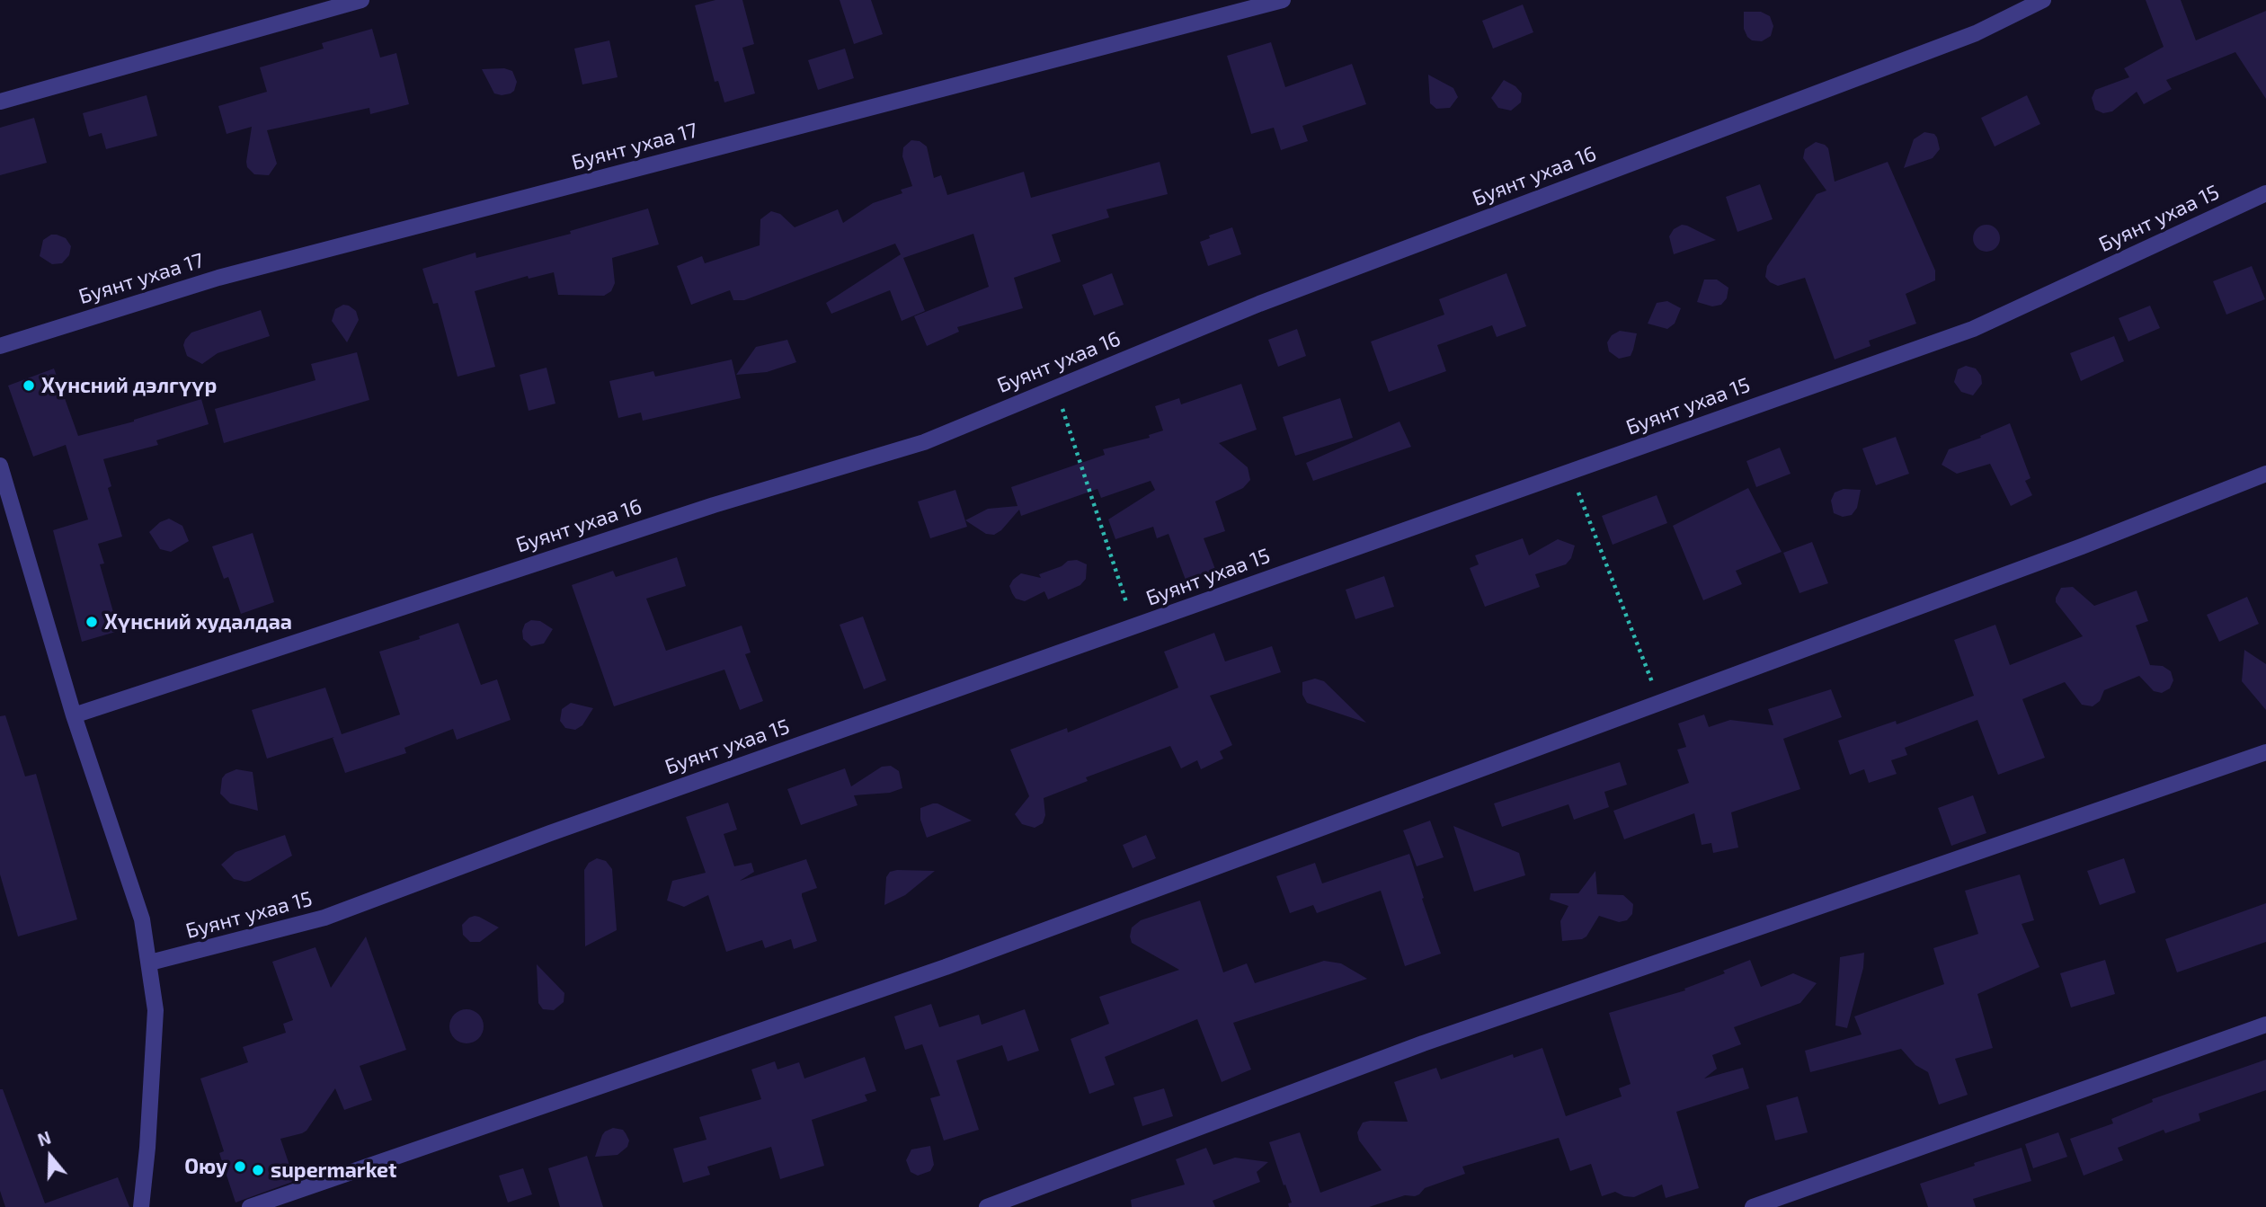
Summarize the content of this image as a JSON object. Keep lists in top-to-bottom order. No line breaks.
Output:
{"streets":{"street":["Буянт ухаа 17","Буянт ухаа 16","Буянт ухаа 15"]},"places":["Хүнсний дэлгүүр","Хүнсний худалдаа","Оюу","supermarket"],"north":"top"}
